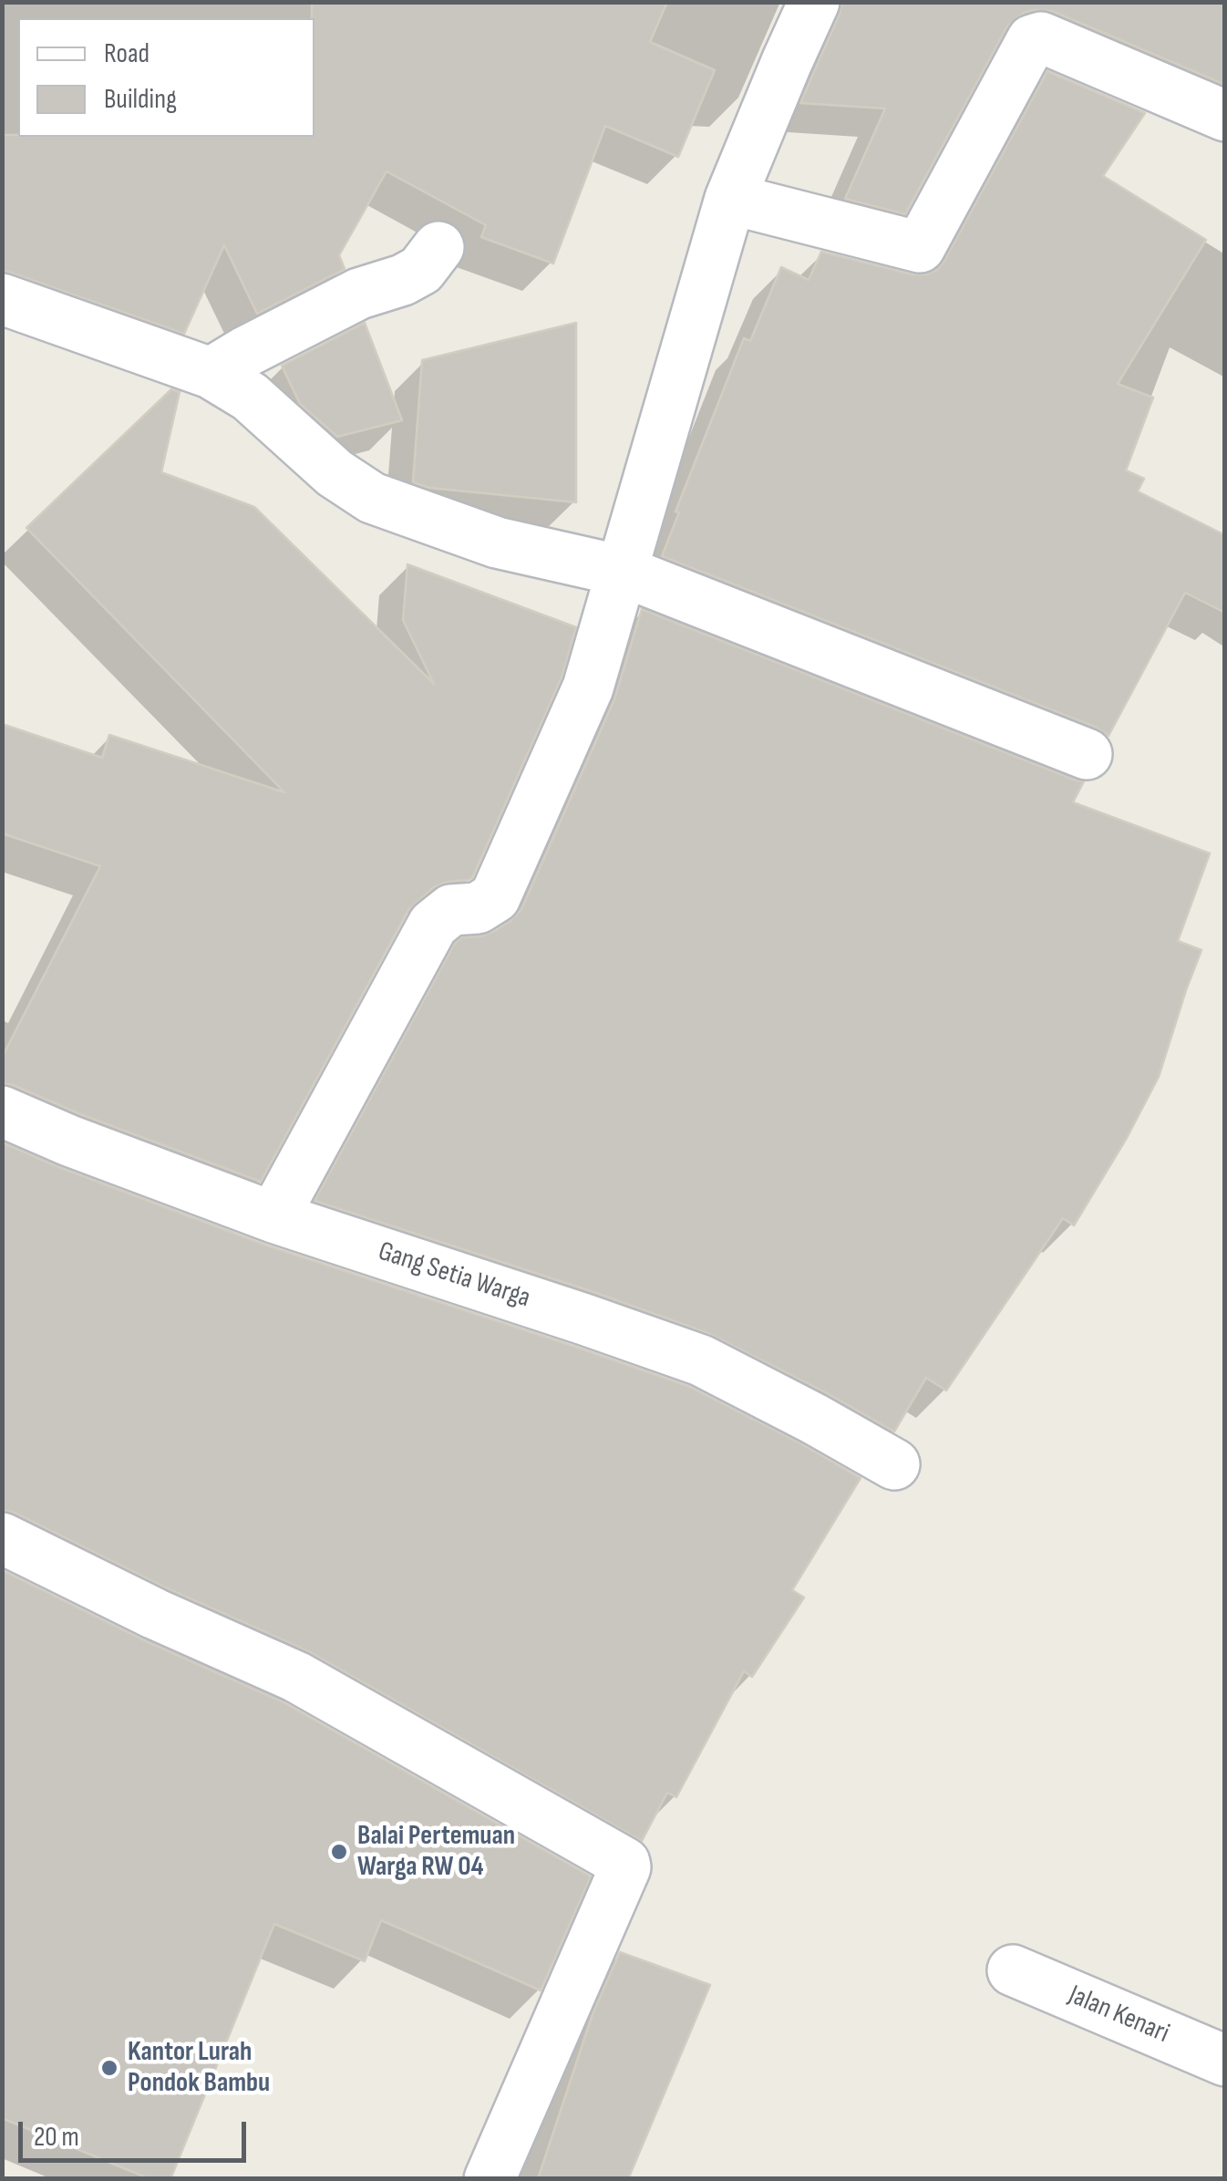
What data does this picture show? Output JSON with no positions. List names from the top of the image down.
{
  "streets": {
    "street": ["Gang Setia Warga", "Jalan Kenari"]
  },
  "places": ["Balai Pertemuan Warga RW 04", "Kantor Lurah Pondok Bambu"],
  "legend": ["Road", "Building"],
  "scale_bar": "20 m"
}
